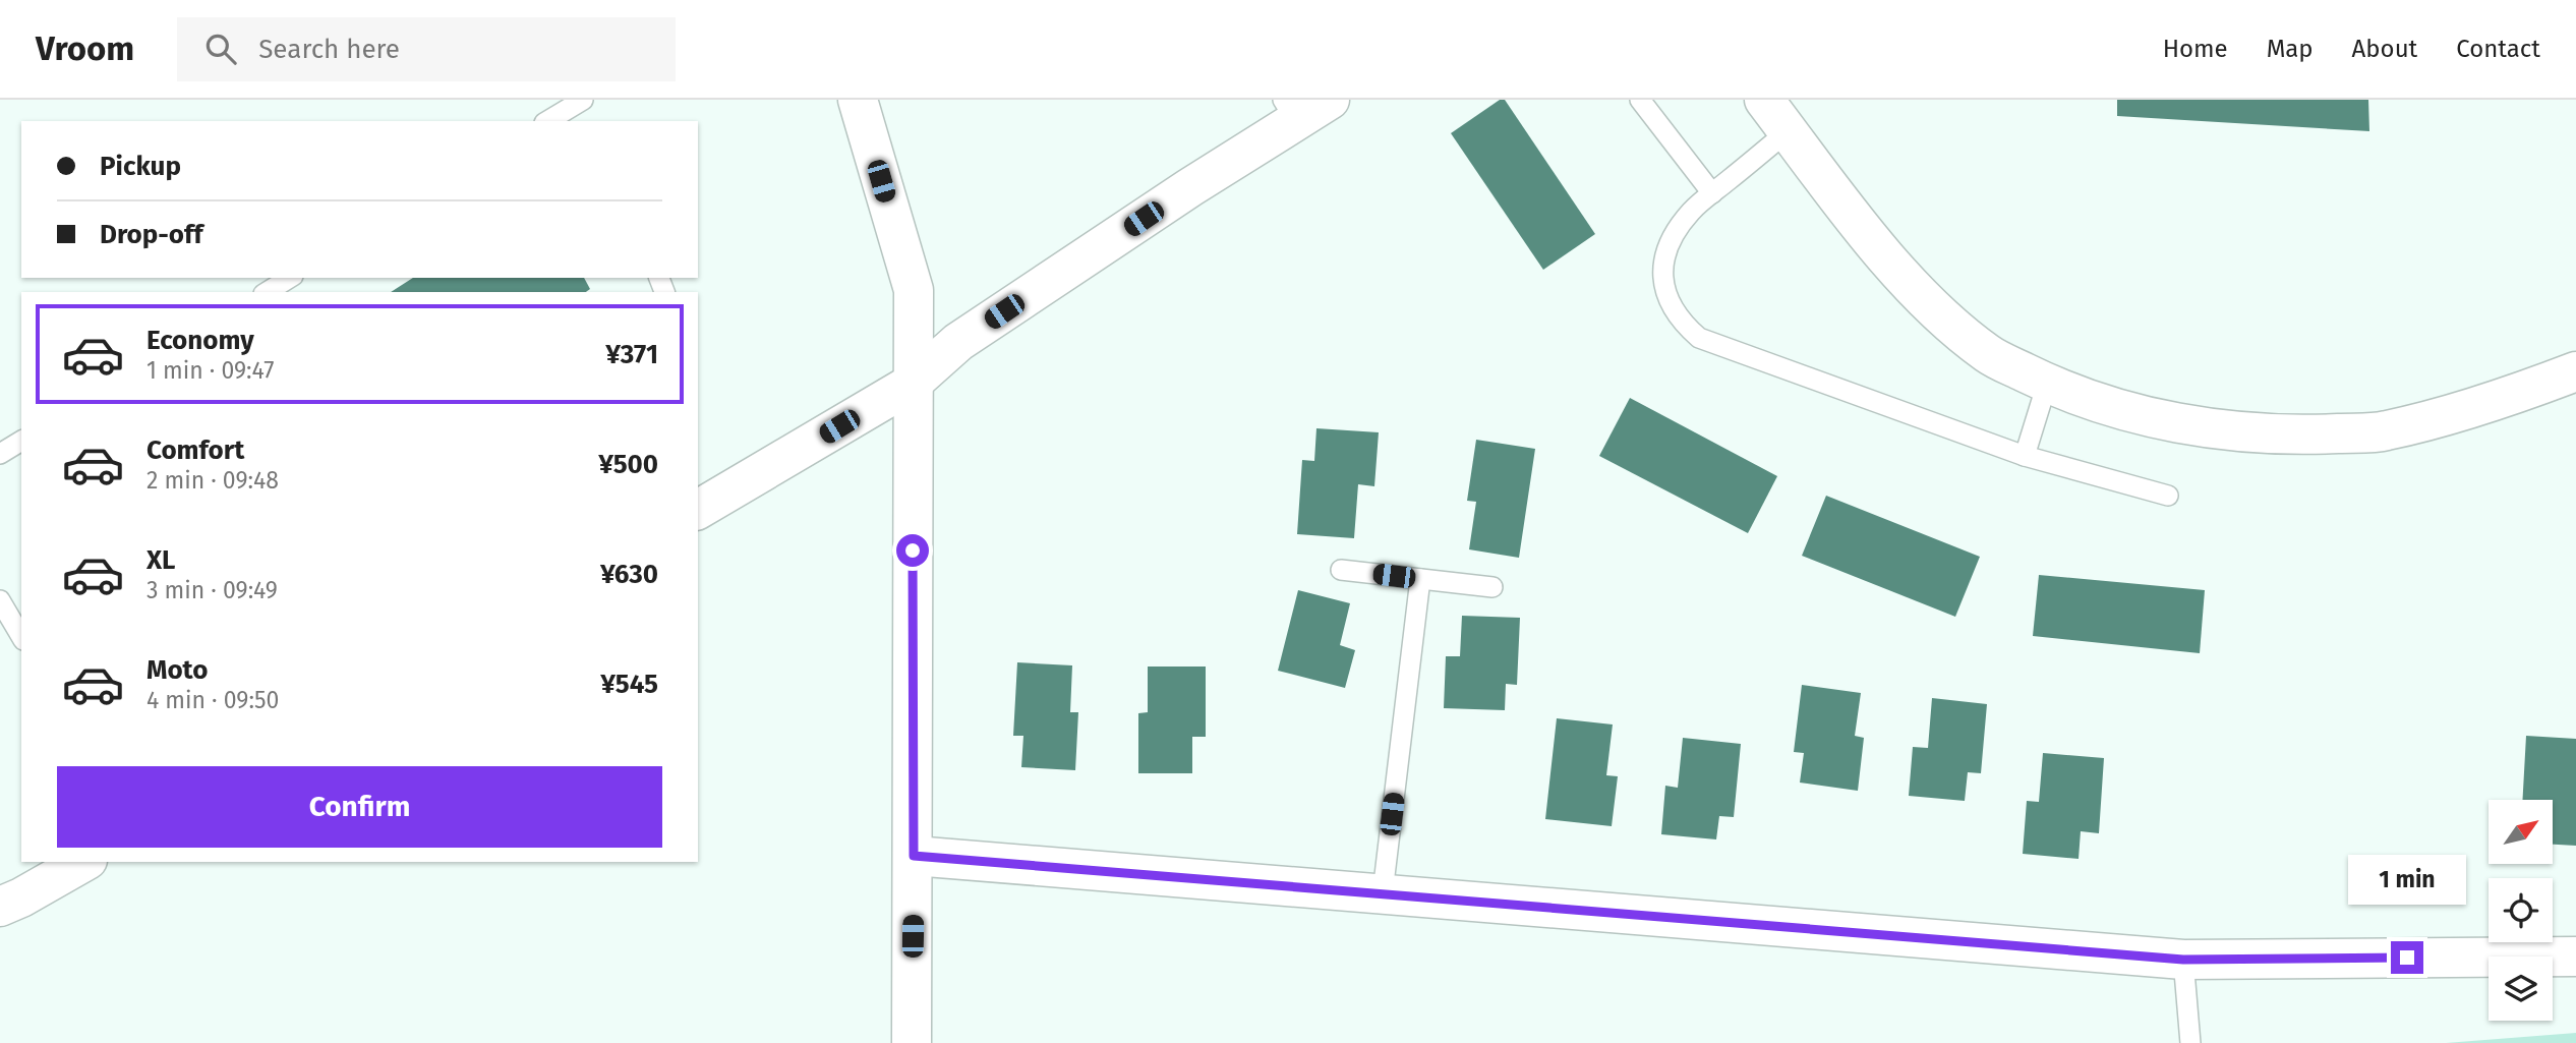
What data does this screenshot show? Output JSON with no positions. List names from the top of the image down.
{
  "north": "top right",
  "page": {
    "header": "Vroom",
    "search": "Search here",
    "nav": [
      "Home",
      "Map",
      "About",
      "Contact"
    ],
    "banner": ["Pickup", "Drop-off"],
    "list": [
      {
        "name": "Economy",
        "note": "1 min · 09:47",
        "value": "¥371"
      },
      {
        "name": "Comfort",
        "note": "2 min · 09:48",
        "value": "¥500"
      },
      {
        "name": "XL",
        "note": "3 min · 09:49",
        "value": "¥630"
      },
      {
        "name": "Moto",
        "note": "4 min · 09:50",
        "value": "¥545"
      }
    ],
    "buttons": "Confirm",
    "bubble": "1 min"
  }
}
